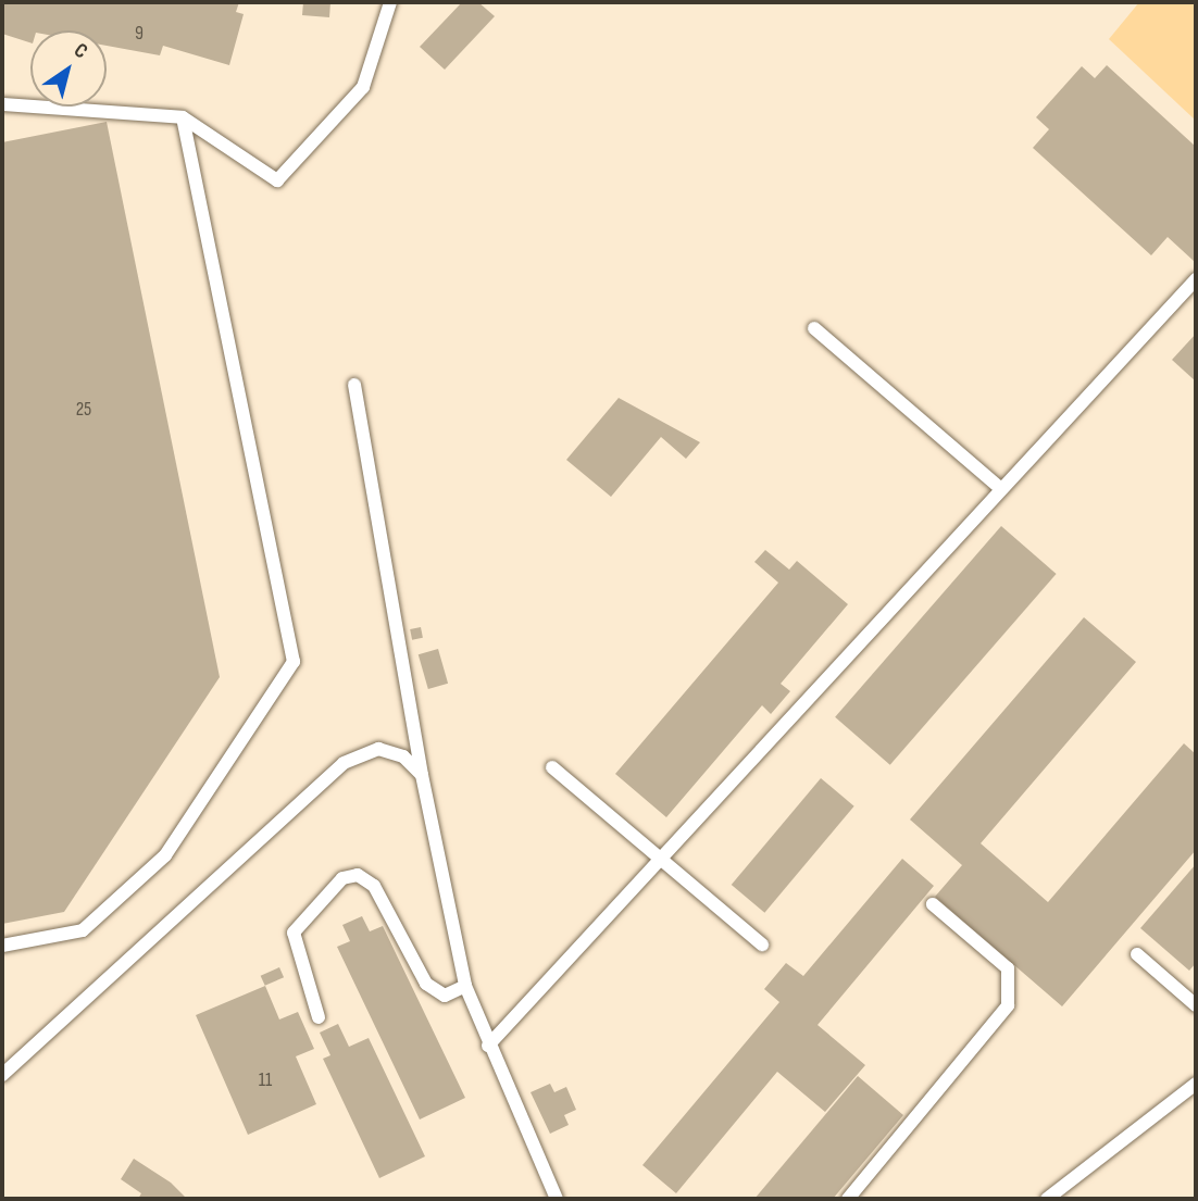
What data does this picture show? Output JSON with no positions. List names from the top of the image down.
{
  "house_numbers": ["9", "25", "11"],
  "north": "top right"
}
